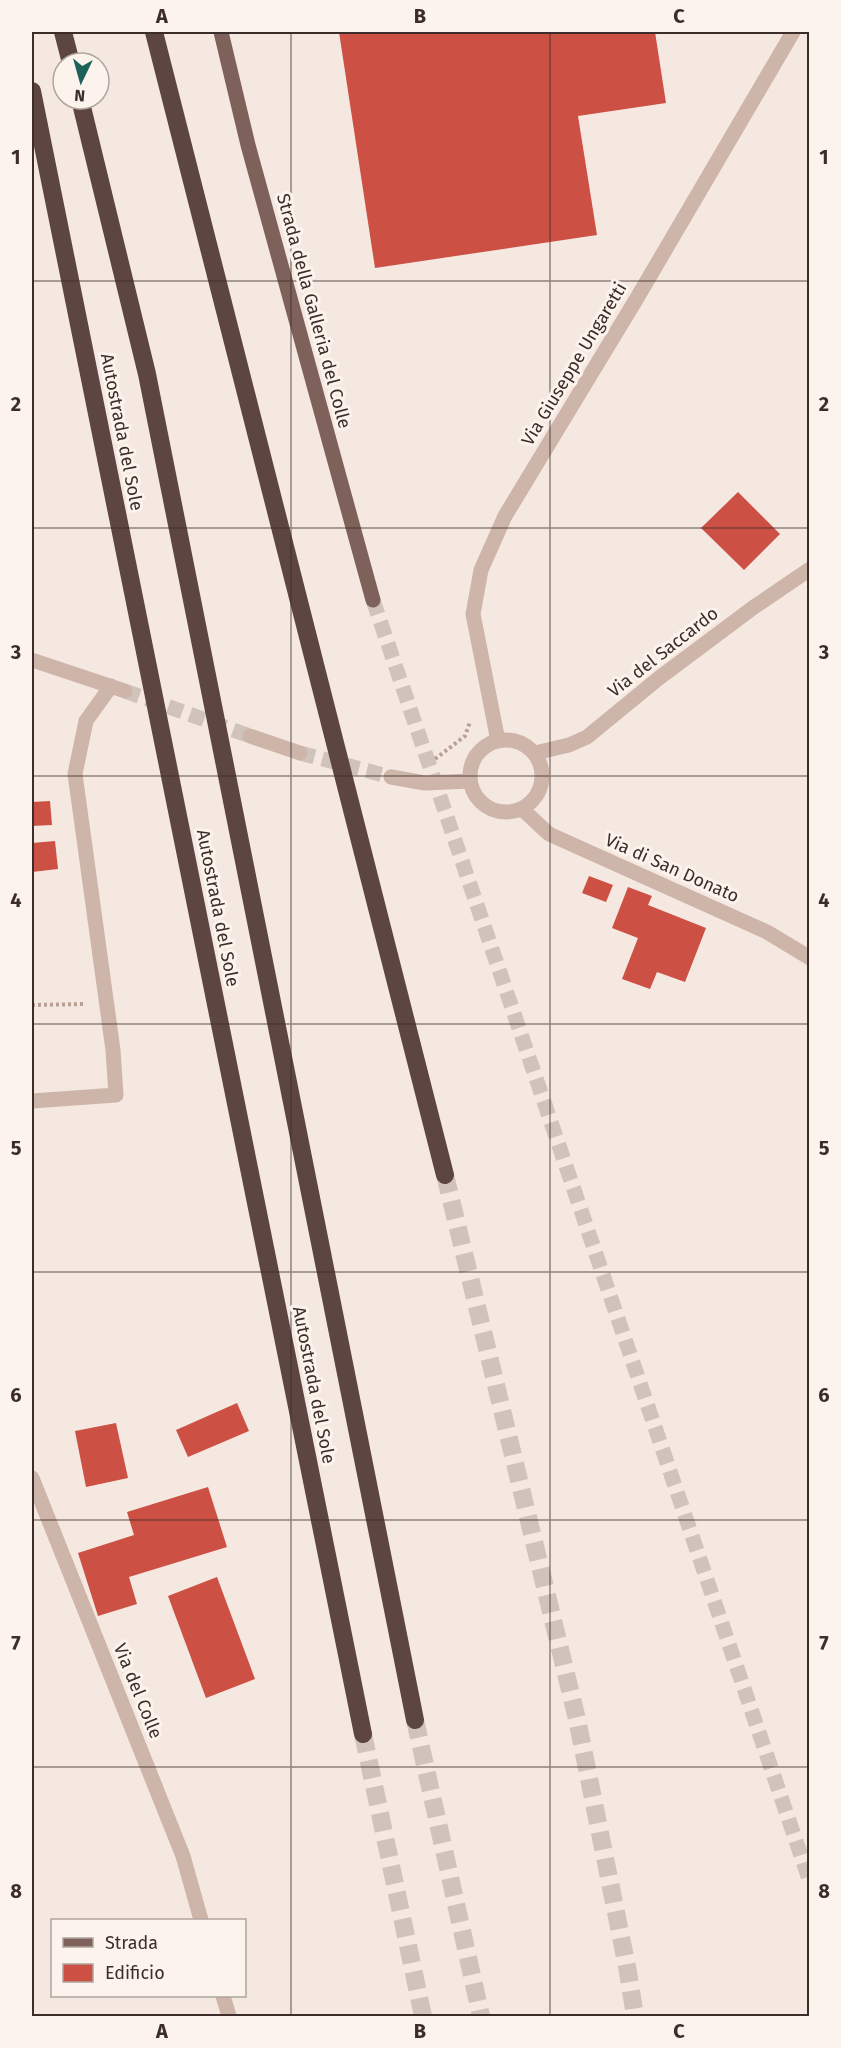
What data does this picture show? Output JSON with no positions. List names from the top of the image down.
{
  "streets": {
    "highway": ["Autostrada del Sole"],
    "main road": ["Strada della Galleria del Colle"],
    "street": [
      "Via Giuseppe Ungaretti",
      "Via del Saccardo",
      "Via di San Donato",
      "Via del Colle"
    ]
  },
  "crossings": [
    ["Via Giuseppe Ungaretti", "Via del Saccardo"],
    ["Via Giuseppe Ungaretti", "Via di San Donato"],
    ["Via del Saccardo", "Via di San Donato"]
  ],
  "legend": ["Strada", "Edificio"],
  "north": "bottom",
  "grid": {
    "columns": ["A", "B", "C"],
    "rows": [
      "1",
      "2",
      "3",
      "4",
      "5",
      "6",
      "7",
      "8"
    ]
  }
}
